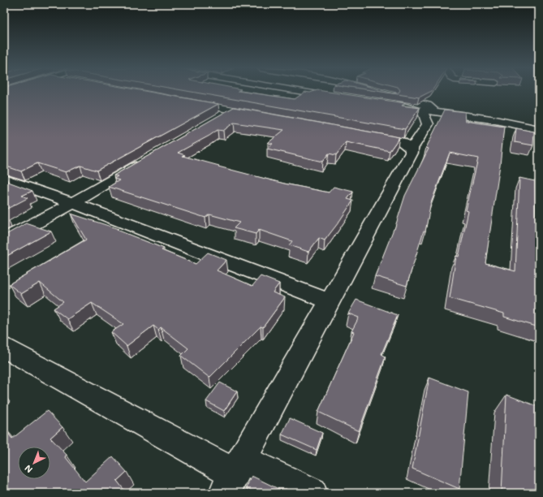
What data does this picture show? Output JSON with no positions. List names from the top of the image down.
{
  "north": "bottom left"
}
